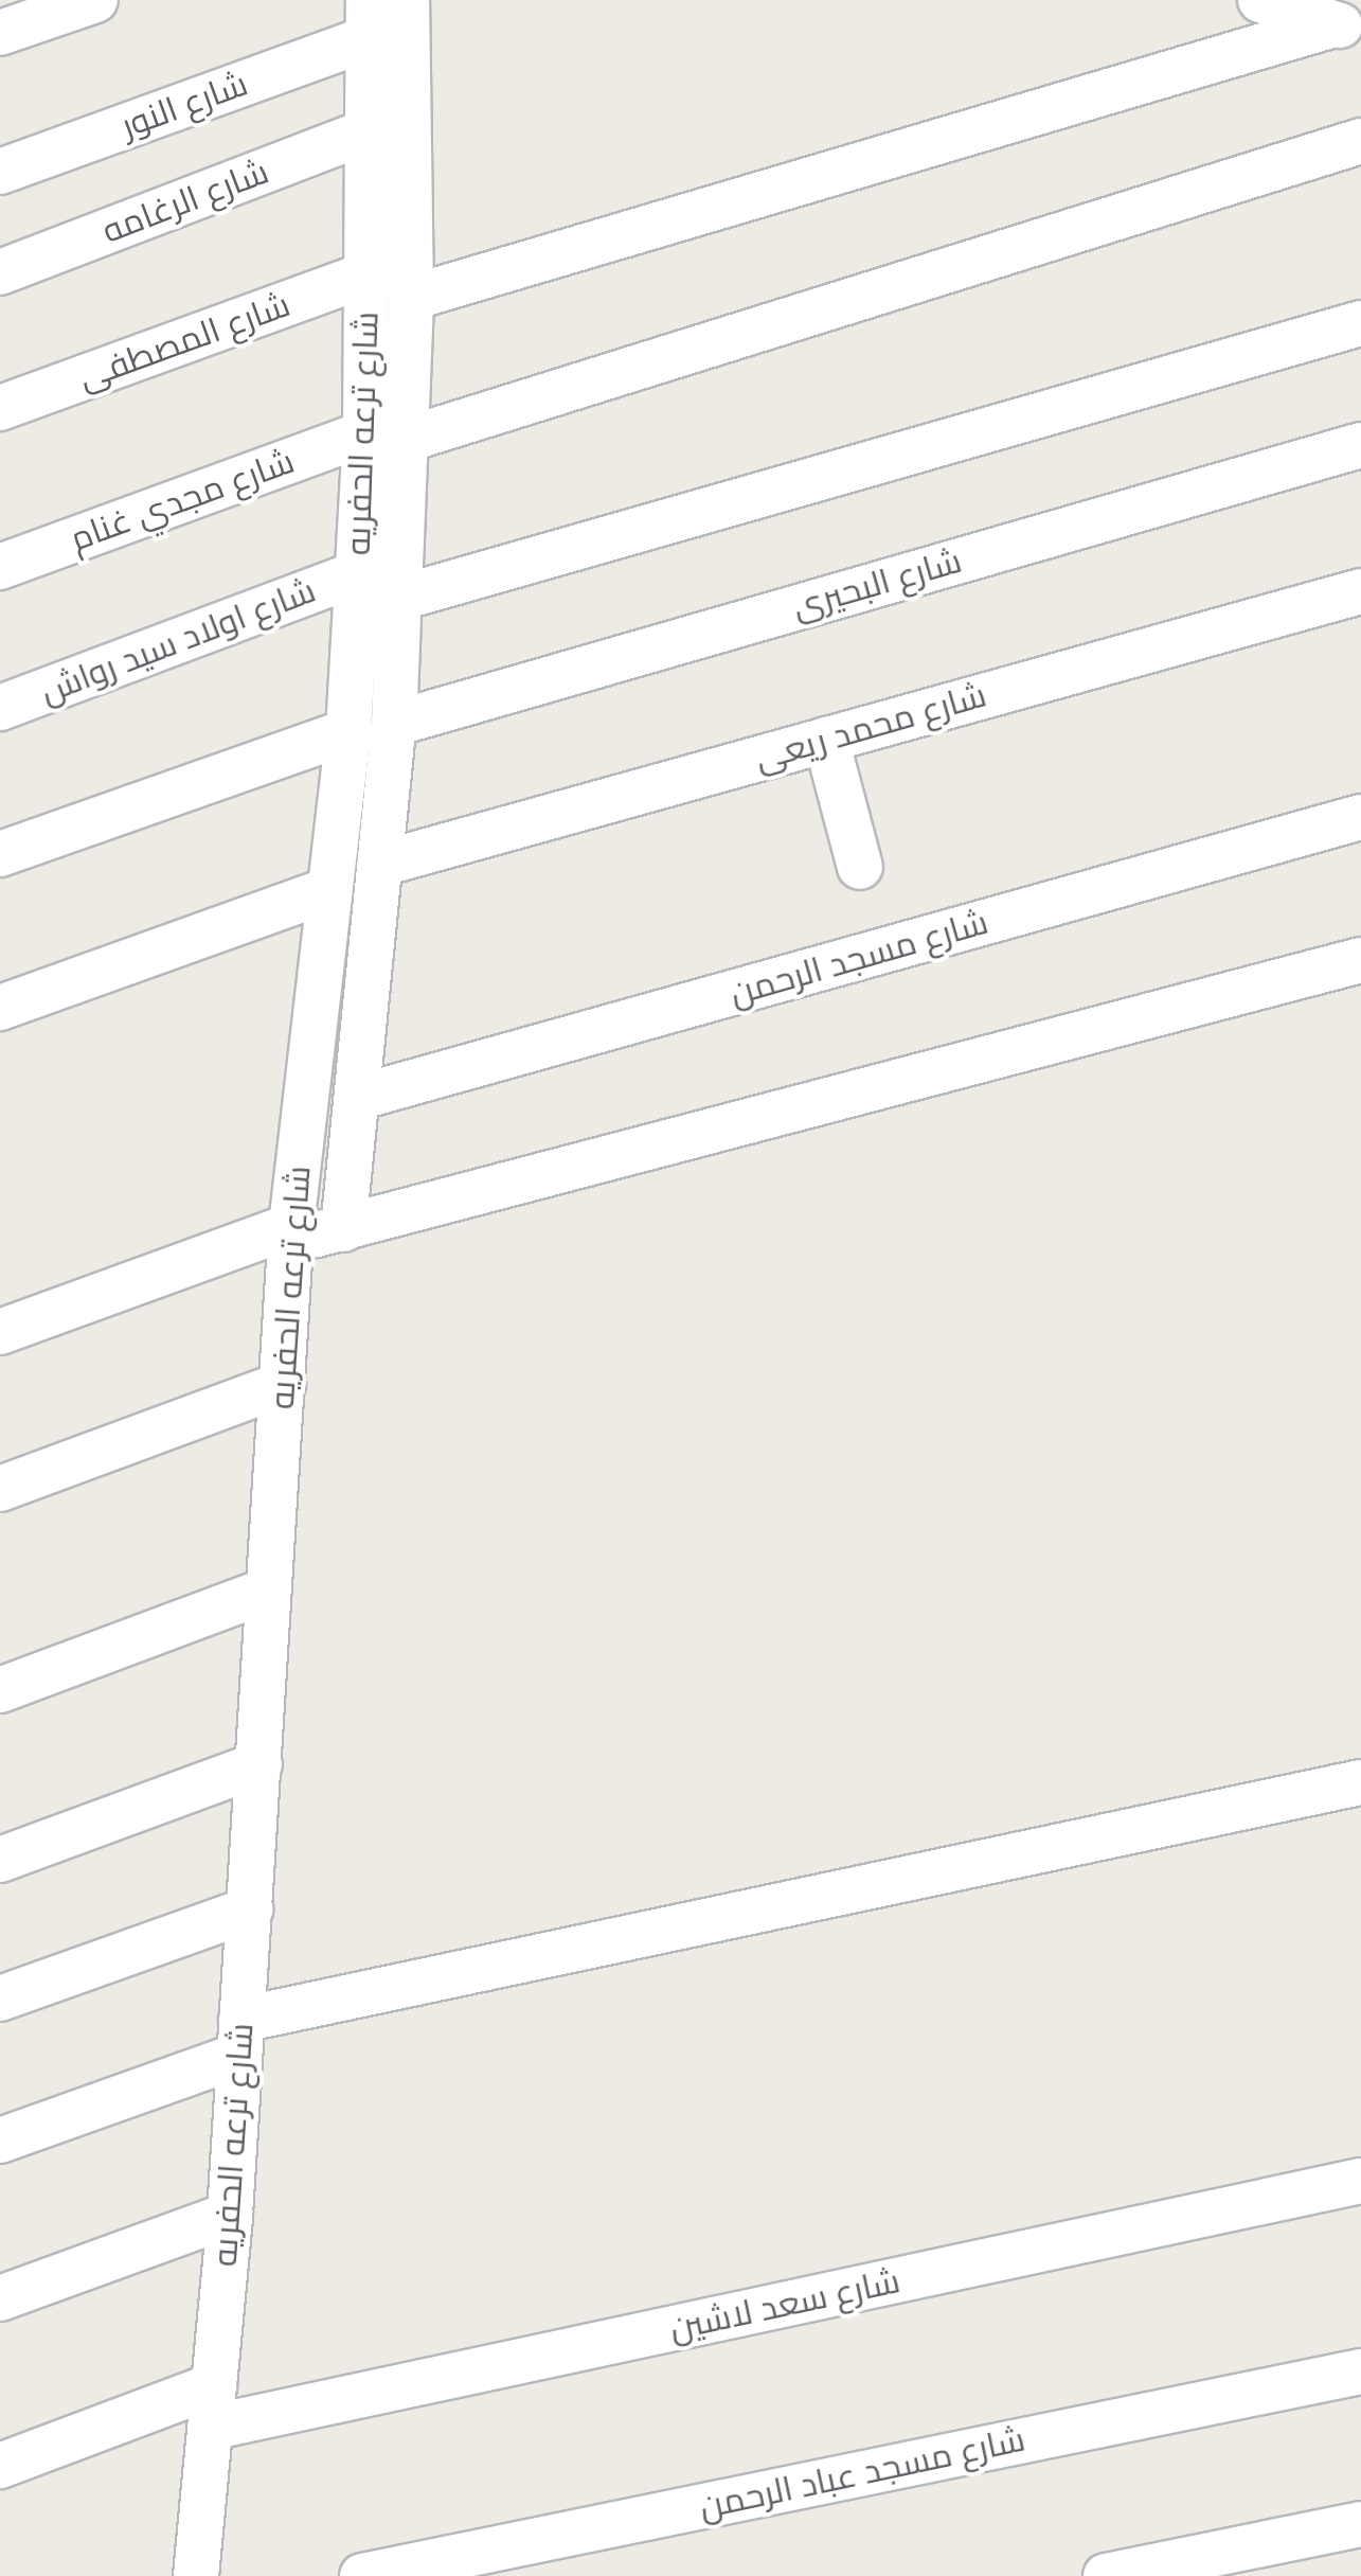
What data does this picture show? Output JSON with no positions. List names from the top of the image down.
{
  "streets": {
    "street": [
      "شارع النور",
      "شارع الرغامه",
      "شارع المصطفى",
      "شارع ترعه الحفريه",
      "شارع مجدي غنام",
      "شارع البحيرى",
      "شارع اولاد سيد رواش",
      "شارع محمد ريعى",
      "شارع مسجد الرحمن",
      "شارع سعد لاشين",
      "شارع مسجد عباد الرحمن"
    ]
  },
  "crossings": [
    ["شارع النور", "شارع ترعه الحفريه"],
    ["شارع الرغامه", "شارع ترعه الحفريه"],
    ["شارع المصطفى", "شارع ترعه الحفريه"],
    ["شارع ترعه الحفريه", "شارع مجدي غنام"],
    ["شارع ترعه الحفريه", "شارع البحيرى"],
    ["شارع ترعه الحفريه", "شارع اولاد سيد رواش"],
    ["شارع ترعه الحفريه", "شارع محمد ريعى"],
    ["شارع ترعه الحفريه", "شارع مسجد الرحمن"],
    ["شارع ترعه الحفريه", "شارع سعد لاشين"]
  ]
}
